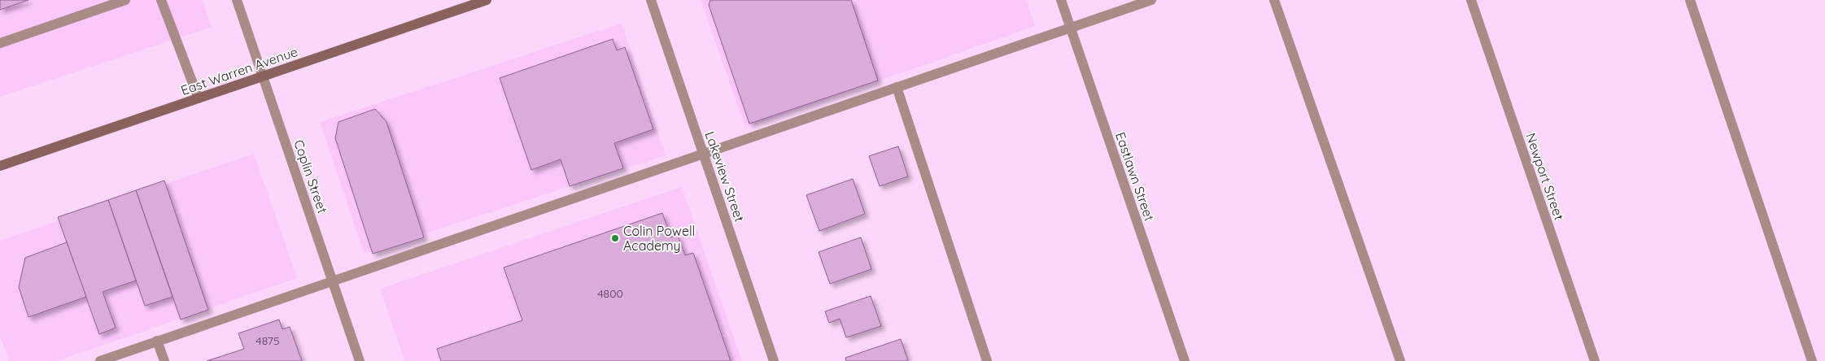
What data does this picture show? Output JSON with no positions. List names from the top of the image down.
{
  "streets": {
    "main road": ["East Warren Avenue"],
    "street": [
      "Coplin Street",
      "Lakeview Street",
      "Eastlawn Street",
      "Newport Street"
    ]
  },
  "crossings": [
    ["East Warren Avenue", "Coplin Street"]
  ],
  "places": ["Colin Powell Academy"],
  "house_numbers": ["4800", "4875"]
}
